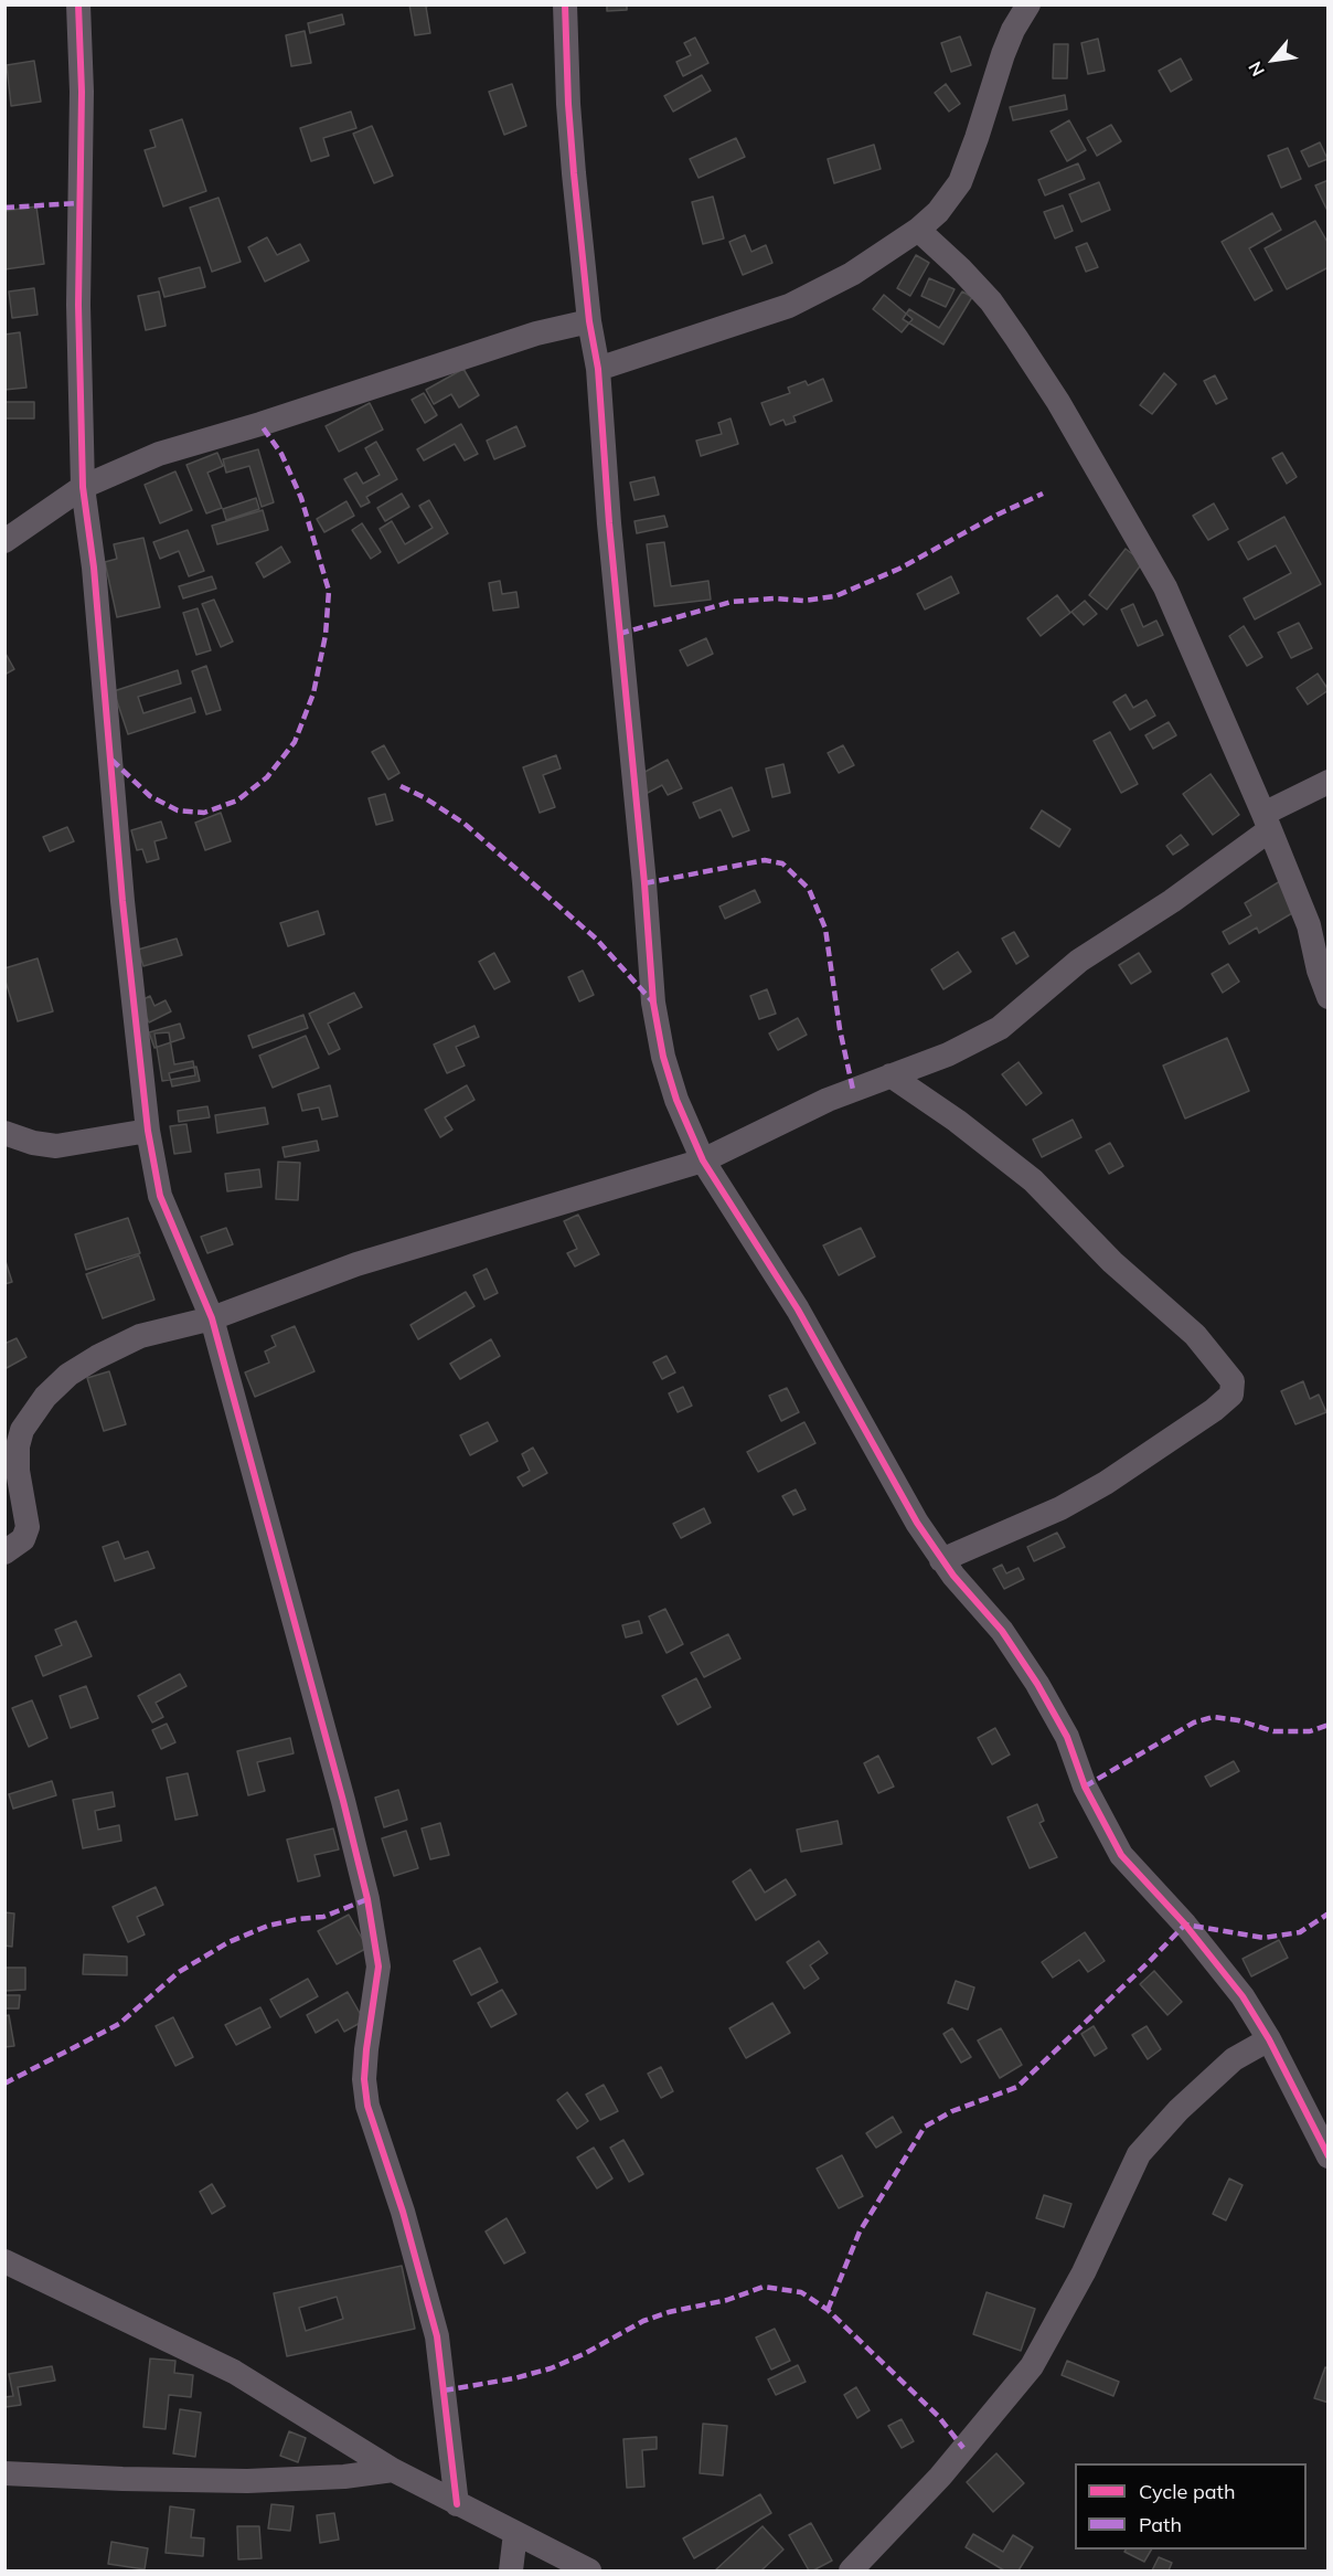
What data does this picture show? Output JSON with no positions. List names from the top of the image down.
{
  "legend": ["Cycle path", "Path"],
  "north": "bottom left"
}
